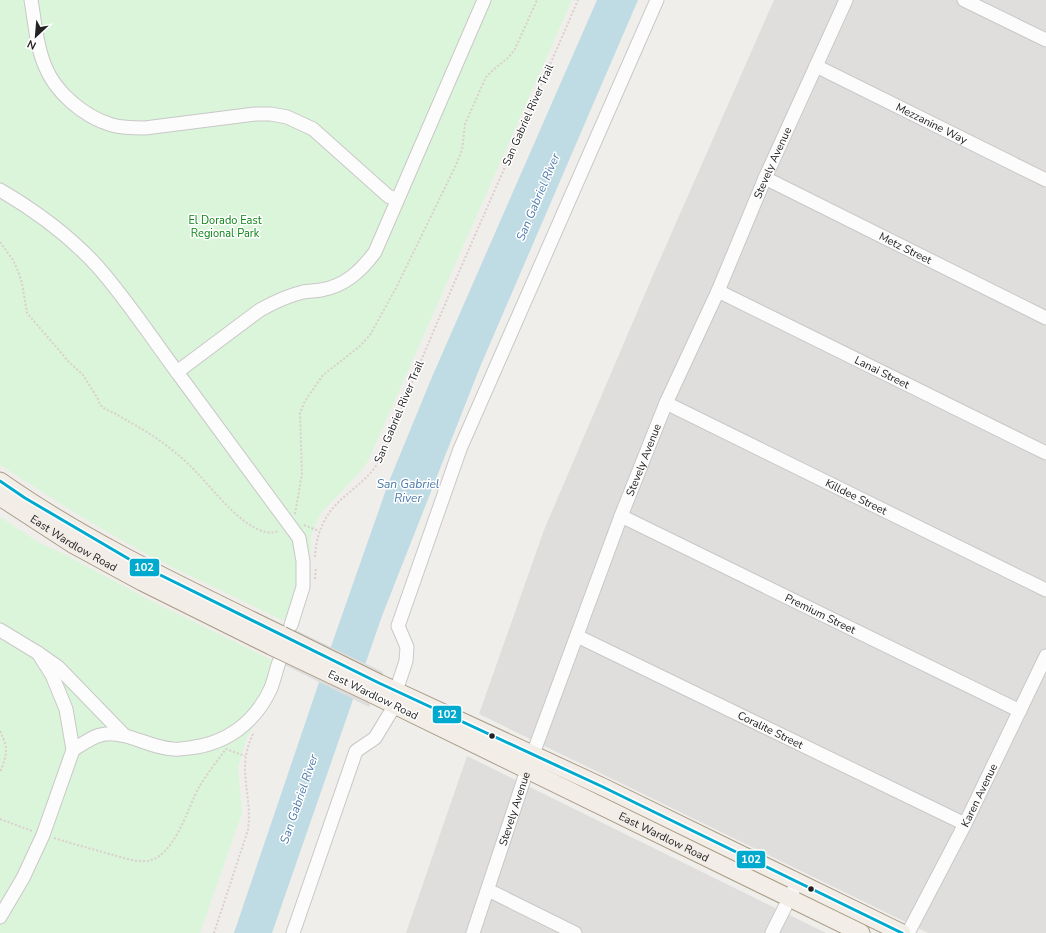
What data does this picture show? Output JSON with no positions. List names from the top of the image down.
{
  "streets": {
    "main road": ["East Wardlow Road"],
    "street": [
      "Mezzanine Way",
      "Stevely Avenue",
      "Metz Street",
      "Lanai Street",
      "Killdee Street",
      "Premium Street",
      "Coralite Street",
      "Karen Avenue"
    ],
    "path": ["San Gabriel River Trail"]
  },
  "crossings": [
    ["Mezzanine Way", "Stevely Avenue"],
    ["Stevely Avenue", "Metz Street"],
    ["Stevely Avenue", "Lanai Street"],
    ["Stevely Avenue", "Killdee Street"],
    ["Stevely Avenue", "East Wardlow Road"],
    ["Stevely Avenue", "Premium Street"],
    ["Stevely Avenue", "Coralite Street"],
    ["Premium Street", "Karen Avenue"],
    ["Coralite Street", "Karen Avenue"]
  ],
  "water": ["San Gabriel River"],
  "parks": ["El Dorado East Regional Park"],
  "lines": ["transit line 102"],
  "north": "bottom left"
}
